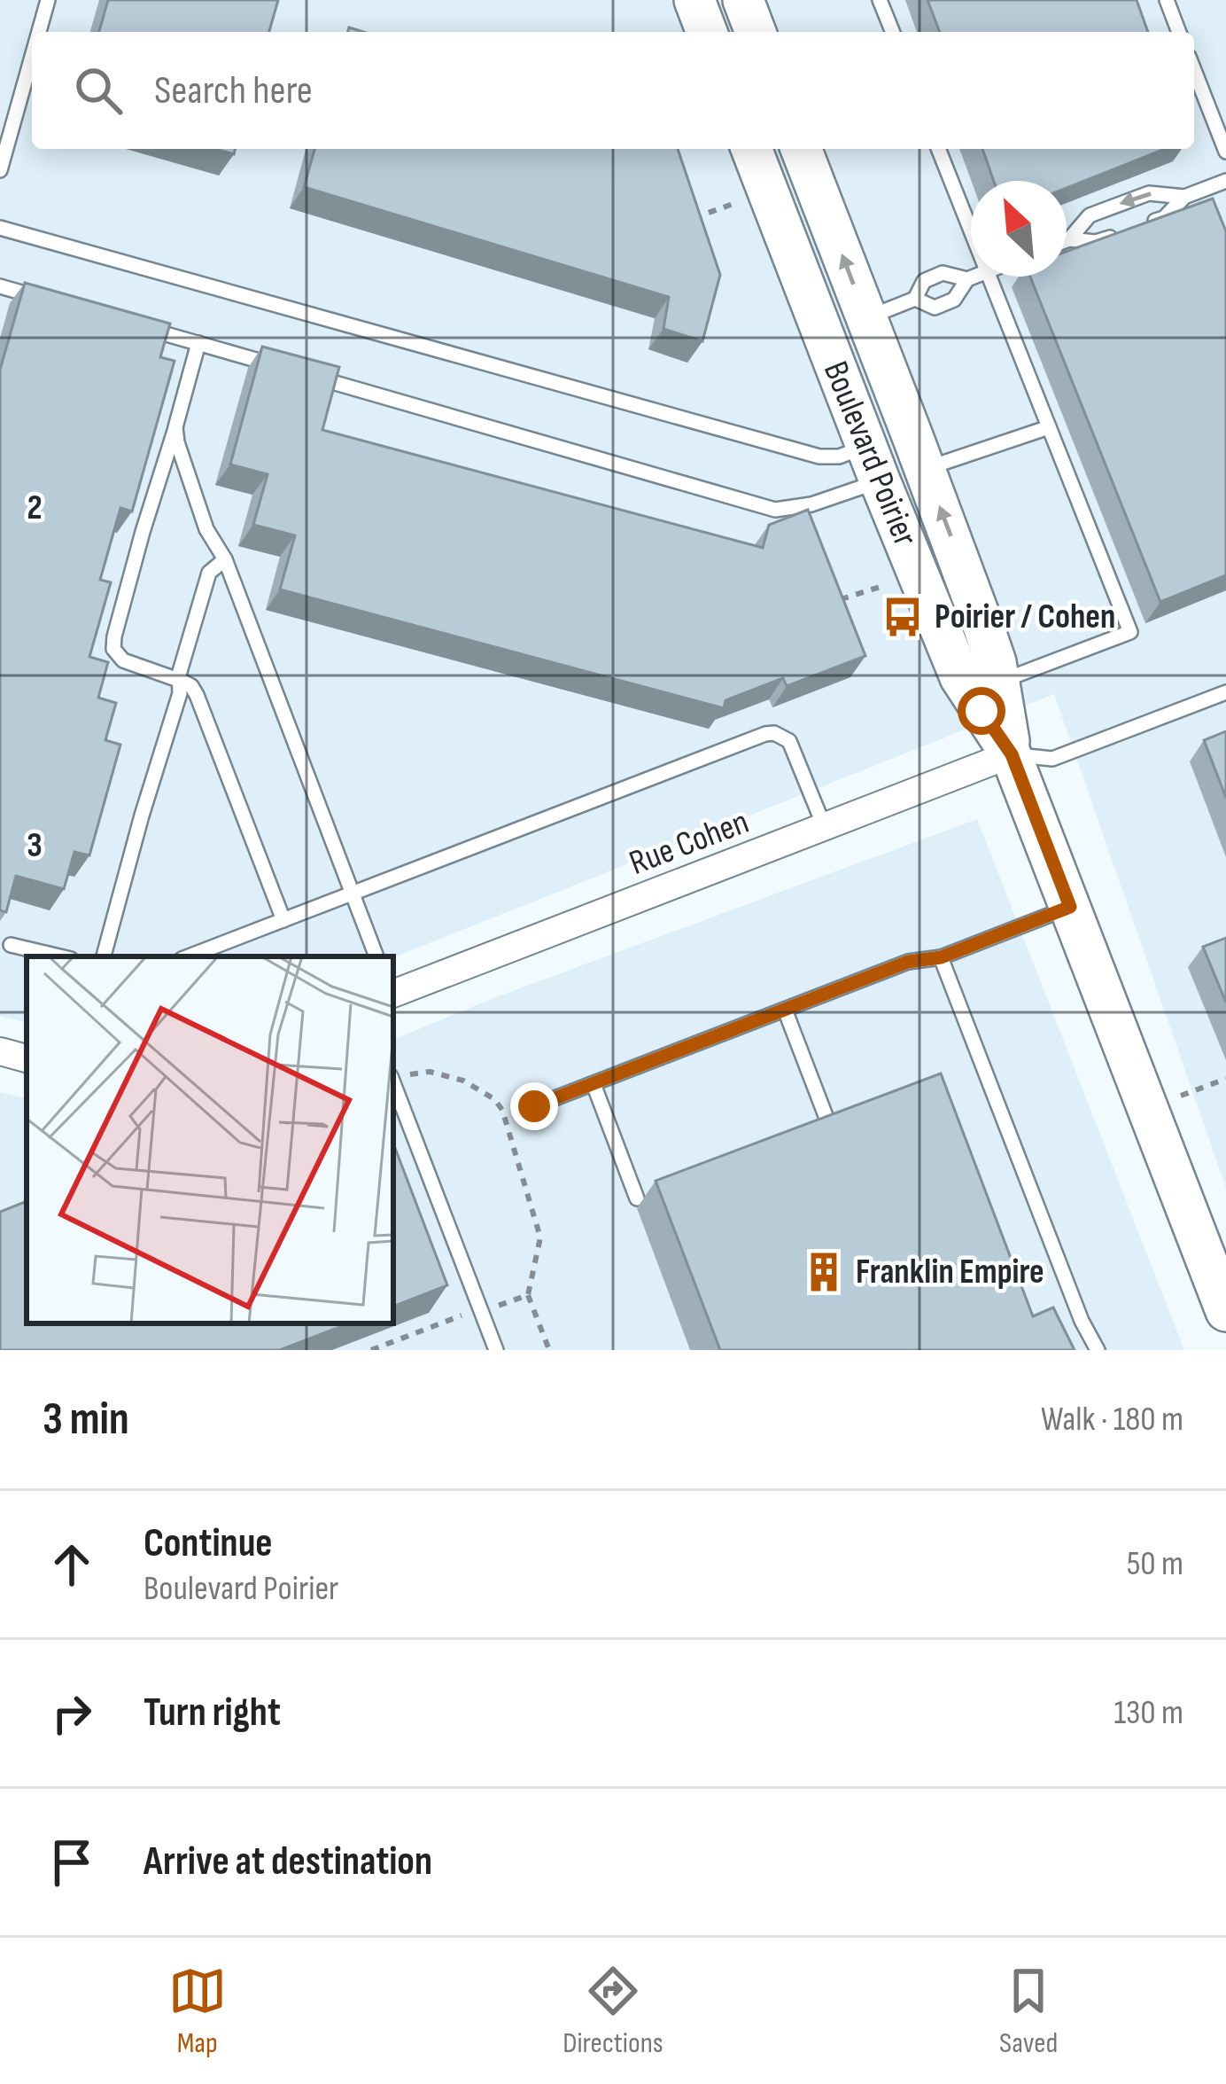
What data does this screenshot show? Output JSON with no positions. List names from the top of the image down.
{
  "streets": {
    "street": ["Boulevard Poirier", "Rue Cohen"]
  },
  "crossings": [
    ["Boulevard Poirier", "Rue Cohen"]
  ],
  "places": {
    "bus stop": ["Poirier / Cohen"],
    "building": ["Franklin Empire"]
  },
  "north": "top left",
  "page": {
    "search": "Search here",
    "heading": ["3 min", "Walk · 180 m"],
    "list": [
      ["Continue", "Boulevard Poirier", "50 m"],
      ["Turn right", "130 m"],
      "Arrive at destination"
    ],
    "nav": ["Map", "Directions", "Saved"]
  },
  "grid": {
    "rows": ["2", "3"]
  }
}
